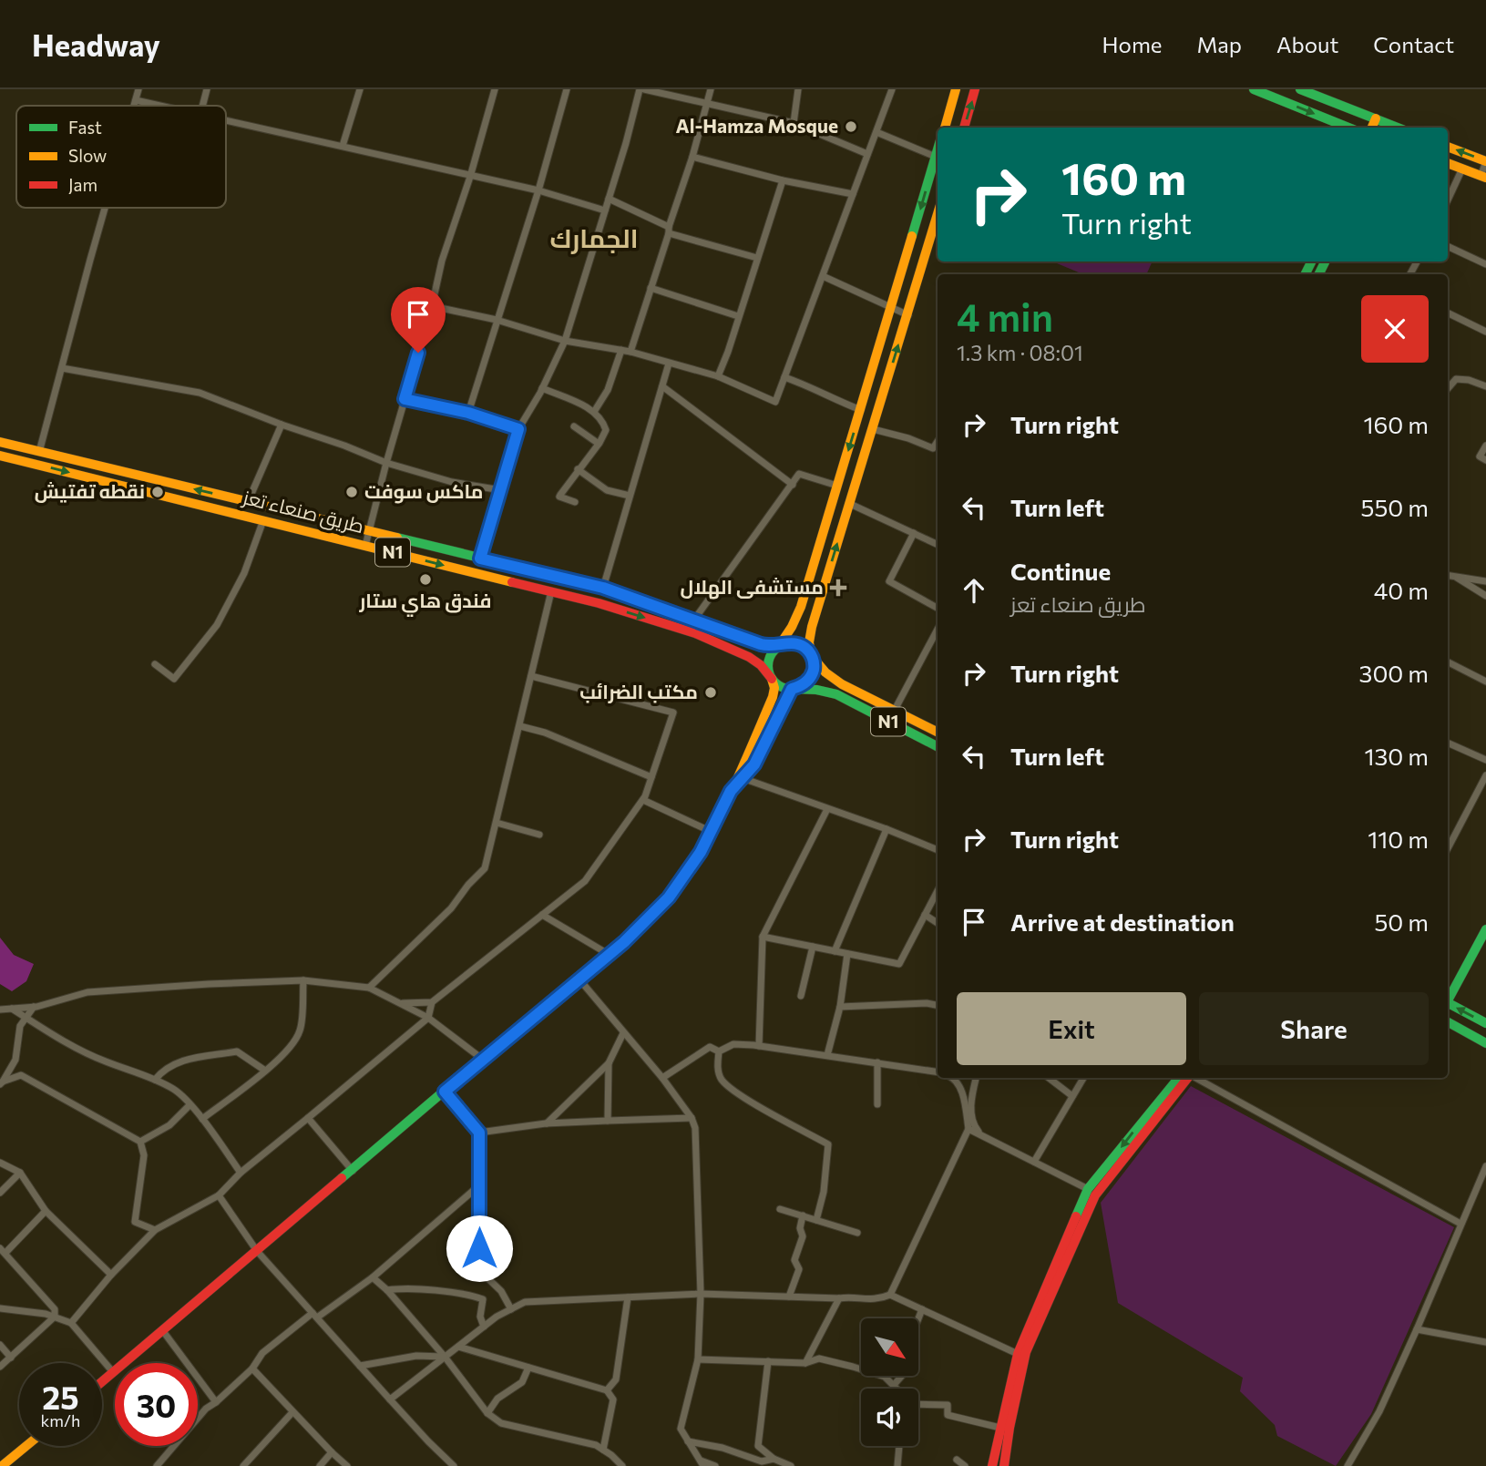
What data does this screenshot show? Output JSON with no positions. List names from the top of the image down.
{
  "streets": {
    "main road": ["طريق صنعاء تعز", "N1"]
  },
  "crossings": [
    ["طريق صنعاء تعز", "N1"]
  ],
  "districts": ["الجمارك"],
  "places": {
    "other": [
      "Al-Hamza Mosque",
      "نقطه تفتيش",
      "ماكس سوفت",
      "فندق هاي ستار",
      "مكتب الضرائب"
    ],
    "health": ["مستشفى الهلال"]
  },
  "legend": ["Fast", "Slow", "Jam"],
  "north": "bottom right",
  "page": {
    "header": "Headway",
    "nav": [
      "Home",
      "Map",
      "About",
      "Contact"
    ],
    "turn": ["160 m", "Turn right"],
    "heading": ["4 min", "1.3 km · 08:01"],
    "list": [
      {
        "name": "Turn right",
        "value": "160 m"
      },
      {
        "name": "Turn left",
        "value": "550 m"
      },
      {
        "name": "Continue",
        "note": "طريق صنعاء تعز",
        "value": "40 m"
      },
      {
        "name": "Turn right",
        "value": "300 m"
      },
      {
        "name": "Turn left",
        "value": "130 m"
      },
      {
        "name": "Turn right",
        "value": "110 m"
      },
      {
        "name": "Arrive at destination",
        "value": "50 m"
      }
    ],
    "buttons": ["Exit", "Share"],
    "speed": "25 km/h",
    "limit": "30"
  }
}
